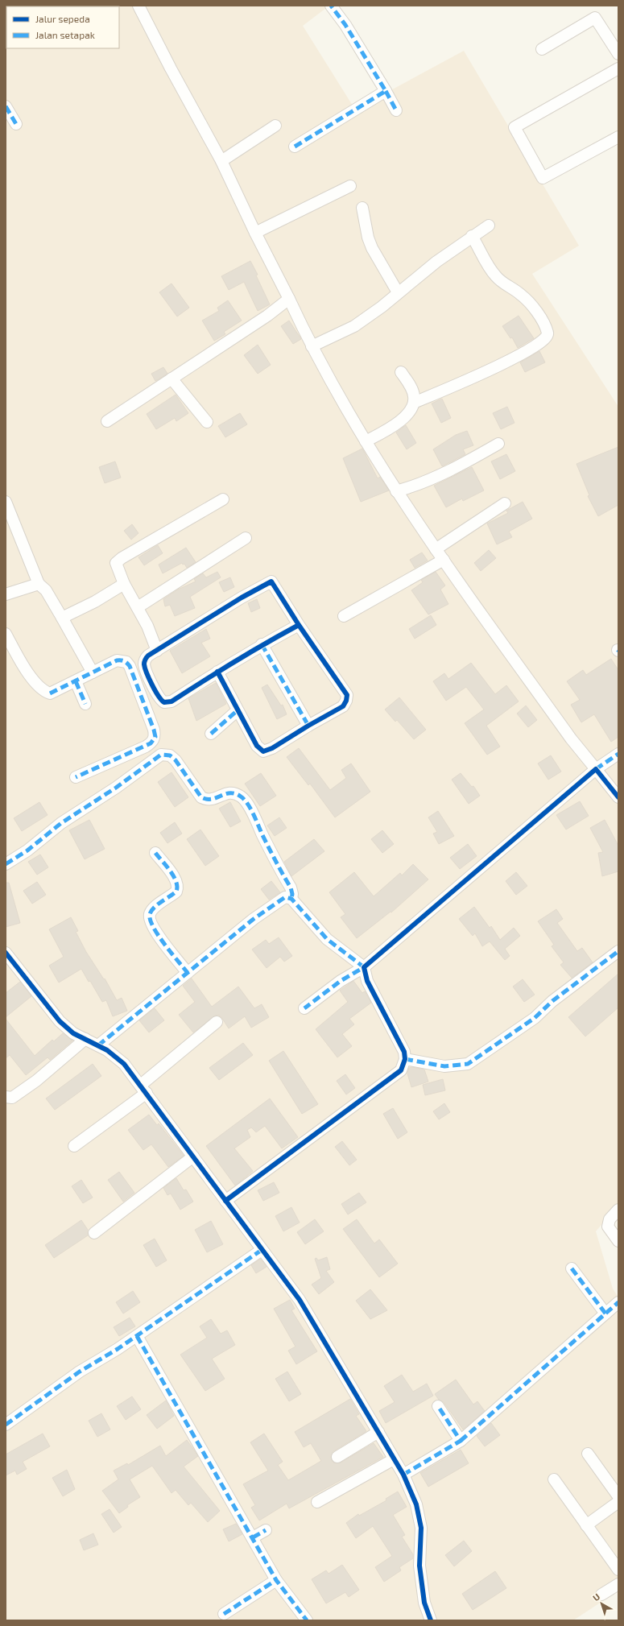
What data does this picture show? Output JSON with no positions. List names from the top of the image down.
{
  "legend": ["Jalur sepeda", "Jalan setapak"],
  "north": "top left"
}
